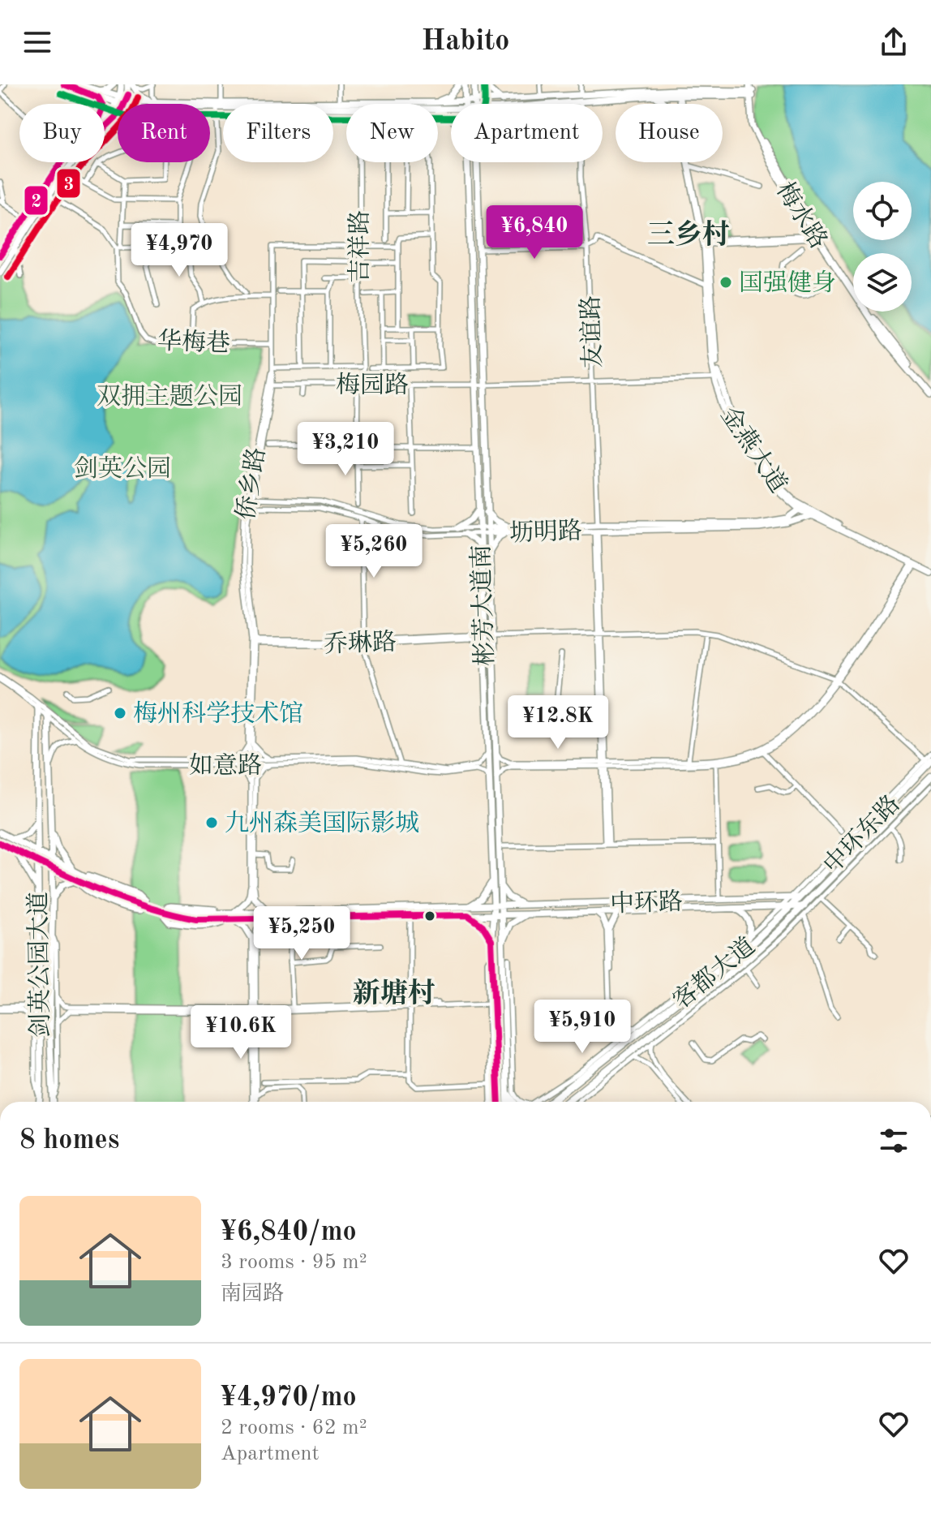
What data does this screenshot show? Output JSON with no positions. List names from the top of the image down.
{
  "streets": {
    "highway": ["中环东路", "客都大道"],
    "main road": [
      "梅水路",
      "金燕大道",
      "坜明路",
      "彬芳大道南",
      "中环路",
      "剑英公园大道"
    ],
    "street": [
      "吉祥路",
      "友谊路",
      "华梅巷",
      "梅园路",
      "侨乡路",
      "乔琳路",
      "如意路"
    ]
  },
  "crossings": [
    ["吉祥路", "梅园路"],
    ["吉祥路", "侨乡路"],
    ["友谊路", "梅园路"],
    ["友谊路", "坜明路"],
    ["华梅巷", "侨乡路"],
    ["梅园路", "金燕大道"],
    ["梅园路", "侨乡路"],
    ["梅园路", "彬芳大道南"],
    ["金燕大道", "坜明路"],
    ["侨乡路", "坜明路"],
    ["侨乡路", "乔琳路"],
    ["侨乡路", "如意路"],
    ["坜明路", "彬芳大道南"],
    ["彬芳大道南", "中环路"],
    ["如意路", "剑英公园大道"],
    ["中环东路", "中环路"],
    ["中环东路", "客都大道"],
    ["中环路", "客都大道"]
  ],
  "districts": ["三乡村", "新塘村"],
  "parks": ["双拥主题公园", "剑英公园"],
  "places": ["国强健身", "梅州科学技术馆", "九州森美国际影城"],
  "lines": ["transit line 2", "transit line 3"],
  "page": {
    "header": "Habito",
    "chip": [
      "Buy",
      "Rent",
      "Filters",
      "New",
      "Apartment",
      "House"
    ],
    "price": [
      "¥6,840",
      "¥4,970",
      "¥3,210",
      "¥5,260",
      "¥12.8K",
      "¥5,250",
      "¥5,910",
      "¥10.6K"
    ],
    "heading": "8 homes",
    "list": [
      {
        "name": "¥6,840/mo",
        "note": "3 rooms · 95 m² · 南园路"
      },
      {
        "name": "¥4,970/mo",
        "note": "2 rooms · 62 m² · Apartment"
      }
    ]
  }
}
